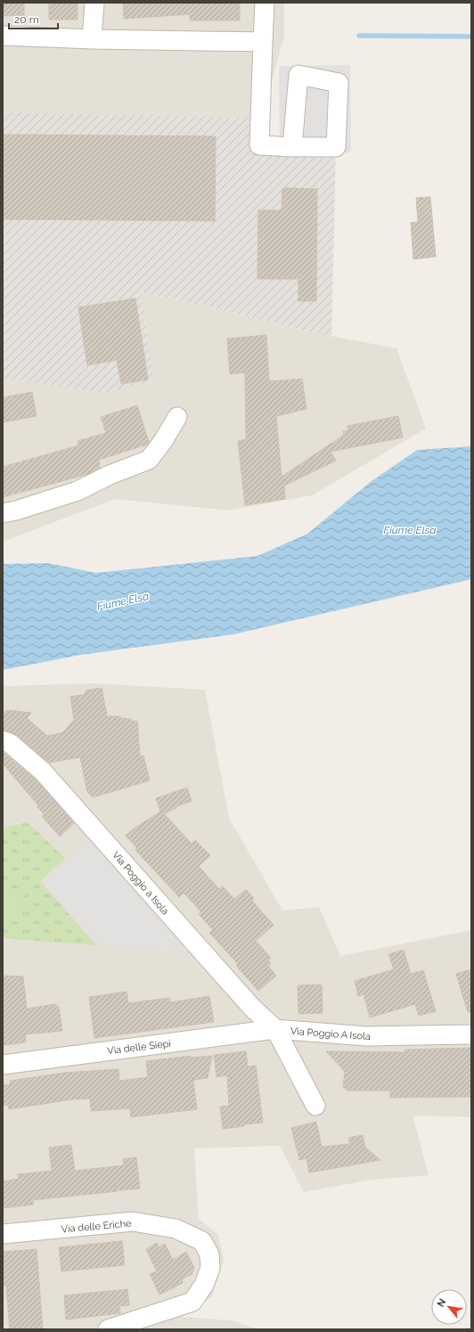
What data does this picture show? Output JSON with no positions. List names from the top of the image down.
{
  "streets": {
    "street": [
      "Via Poggio a Isola",
      "Via Poggio A Isola",
      "Via delle Siepi",
      "Via delle Eriche"
    ]
  },
  "crossings": [
    ["Via Poggio a Isola", "Via Poggio A Isola"],
    ["Via Poggio a Isola", "Via delle Siepi"],
    ["Via Poggio A Isola", "Via delle Siepi"]
  ],
  "water": ["Fiume Elsa"],
  "scale_bar": "20 m",
  "north": "top left"
}
